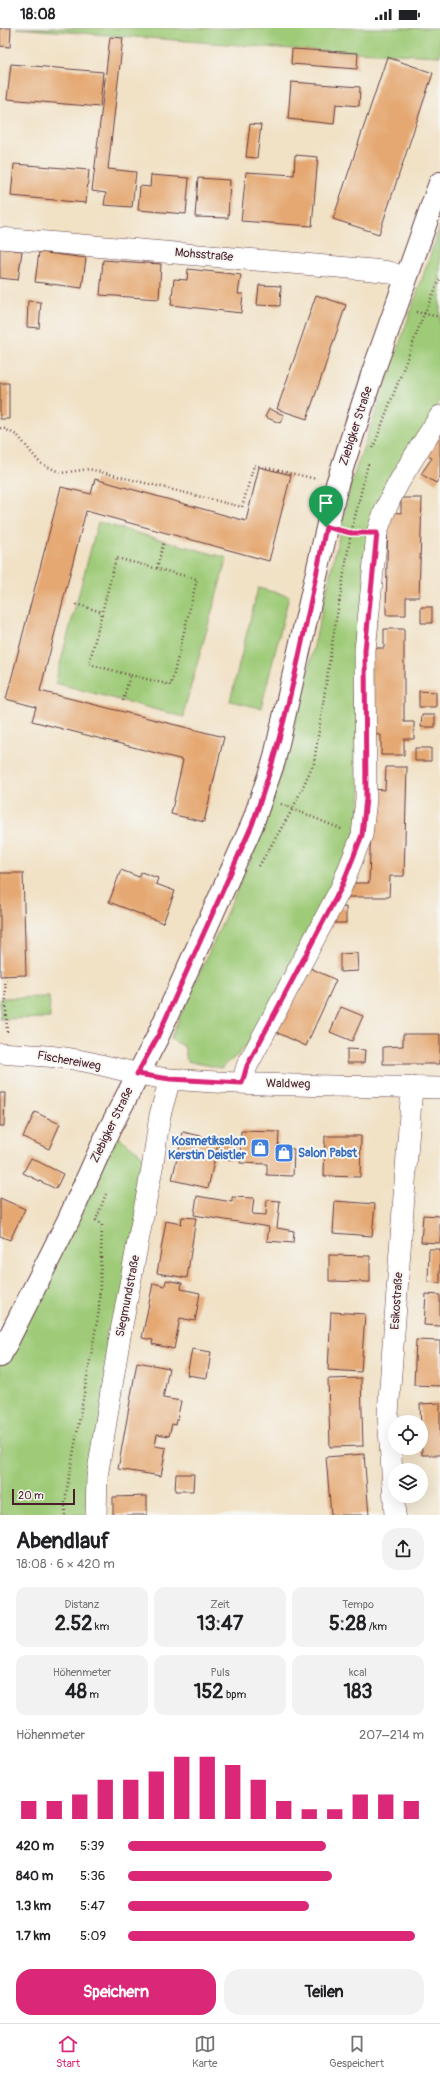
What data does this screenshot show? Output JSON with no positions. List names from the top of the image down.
{
  "streets": {
    "main road": ["Ziebigker Straße"],
    "street": [
      "Mohsstraße",
      "Fischereiweg",
      "Waldweg",
      "Siegmundstraße",
      "Esikostraße"
    ]
  },
  "crossings": [
    ["Mohsstraße", "Ziebigker Straße"],
    ["Ziebigker Straße", "Fischereiweg"],
    ["Ziebigker Straße", "Waldweg"],
    ["Fischereiweg", "Waldweg"],
    ["Waldweg", "Siegmundstraße"],
    ["Waldweg", "Esikostraße"]
  ],
  "places": {
    "shop": ["Kosmetiksalon Kerstin Deistler", "Salon Pabst"]
  },
  "scale_bar": "20 m",
  "page": {
    "status": "18:08",
    "scale": "20 m",
    "heading": ["Abendlauf", "18:08 · 6 × 420 m"],
    "stats": [
      ["Distanz", "2.52 km"],
      ["Zeit", "13:47"],
      ["Tempo", "5:28 /km"],
      ["Höhenmeter", "48 m"],
      ["Puls", "152 bpm"],
      ["kcal", "183"]
    ],
    "chart": ["Höhenmeter", "207–214 m"],
    "list": [
      {
        "name": "420 m",
        "note": "5:39"
      },
      {
        "name": "840 m",
        "note": "5:36"
      },
      {
        "name": "1.3 km",
        "note": "5:47"
      },
      {
        "name": "1.7 km",
        "note": "5:09"
      }
    ],
    "buttons": ["Speichern", "Teilen"],
    "tabs": ["Start", "Karte", "Gespeichert"]
  }
}
